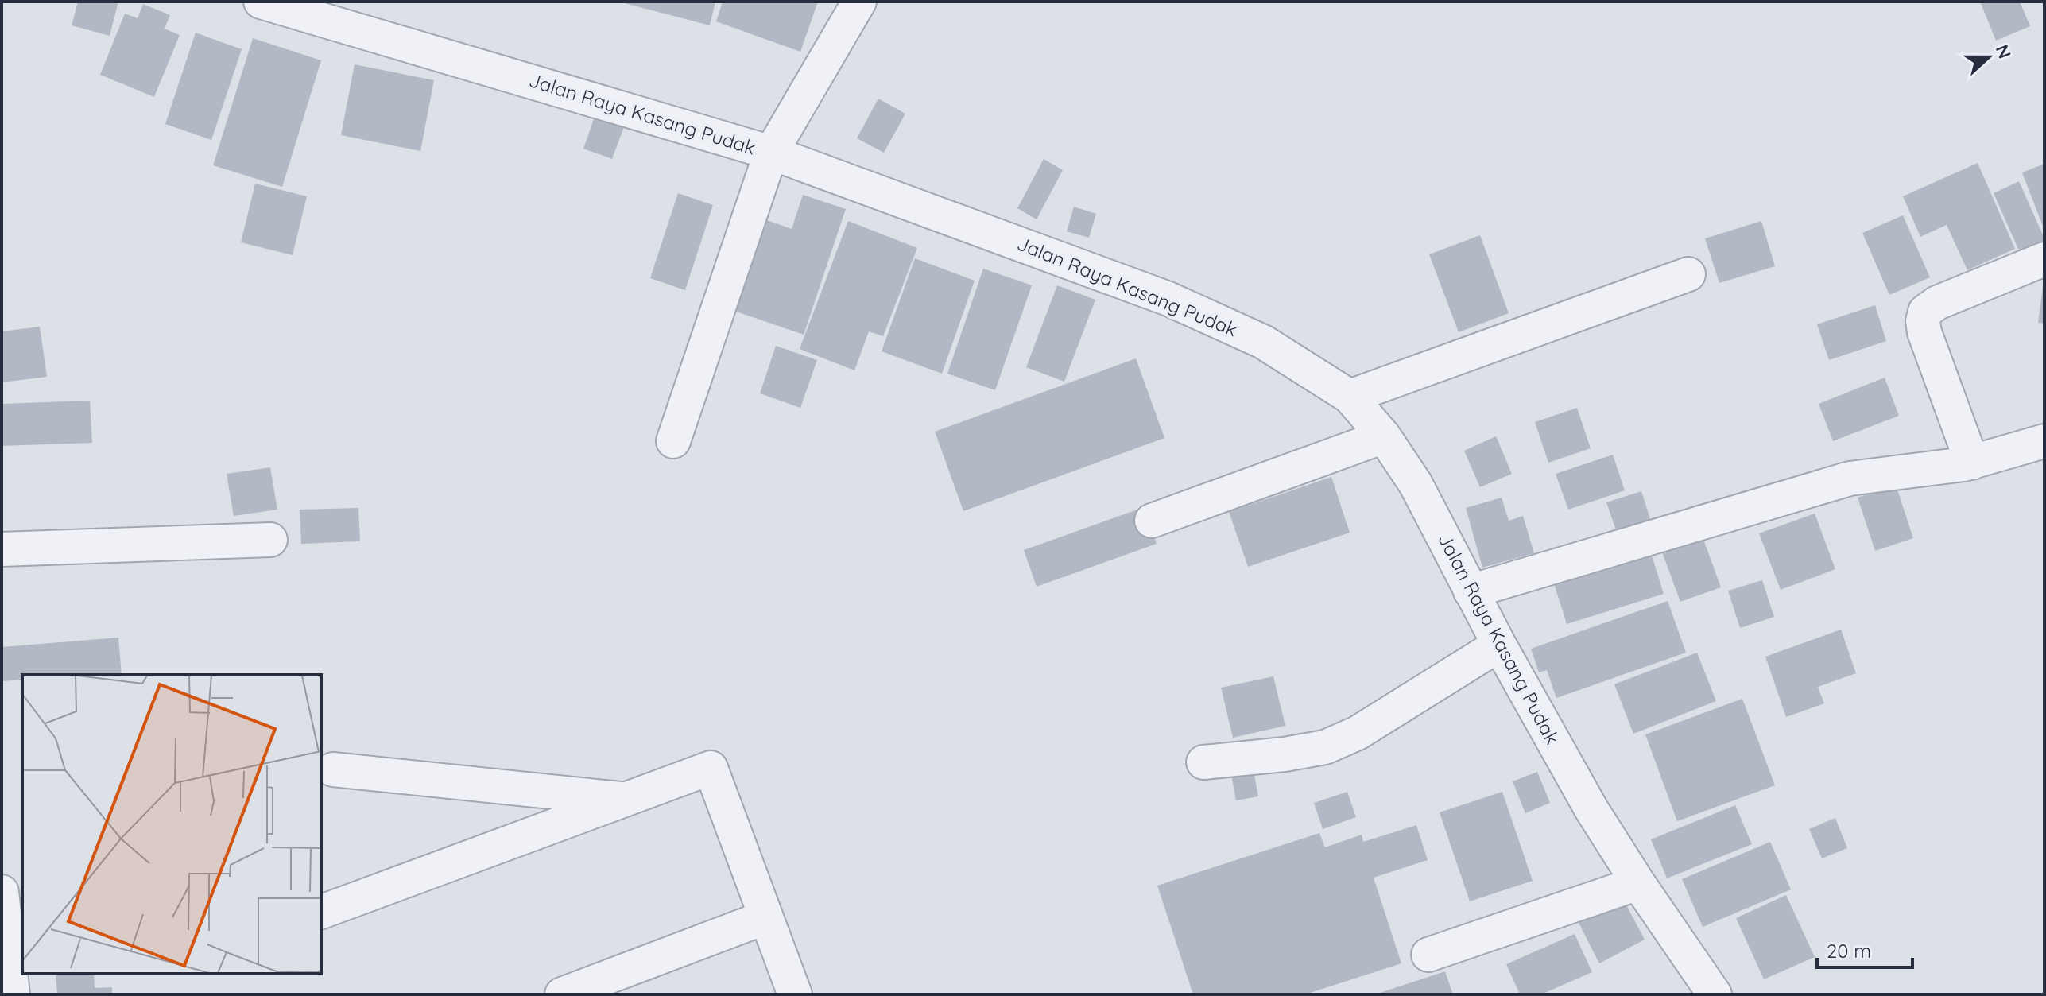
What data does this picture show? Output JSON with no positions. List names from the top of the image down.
{
  "streets": {
    "street": ["Jalan Raya Kasang Pudak"]
  },
  "scale_bar": "20 m",
  "north": "right"
}
